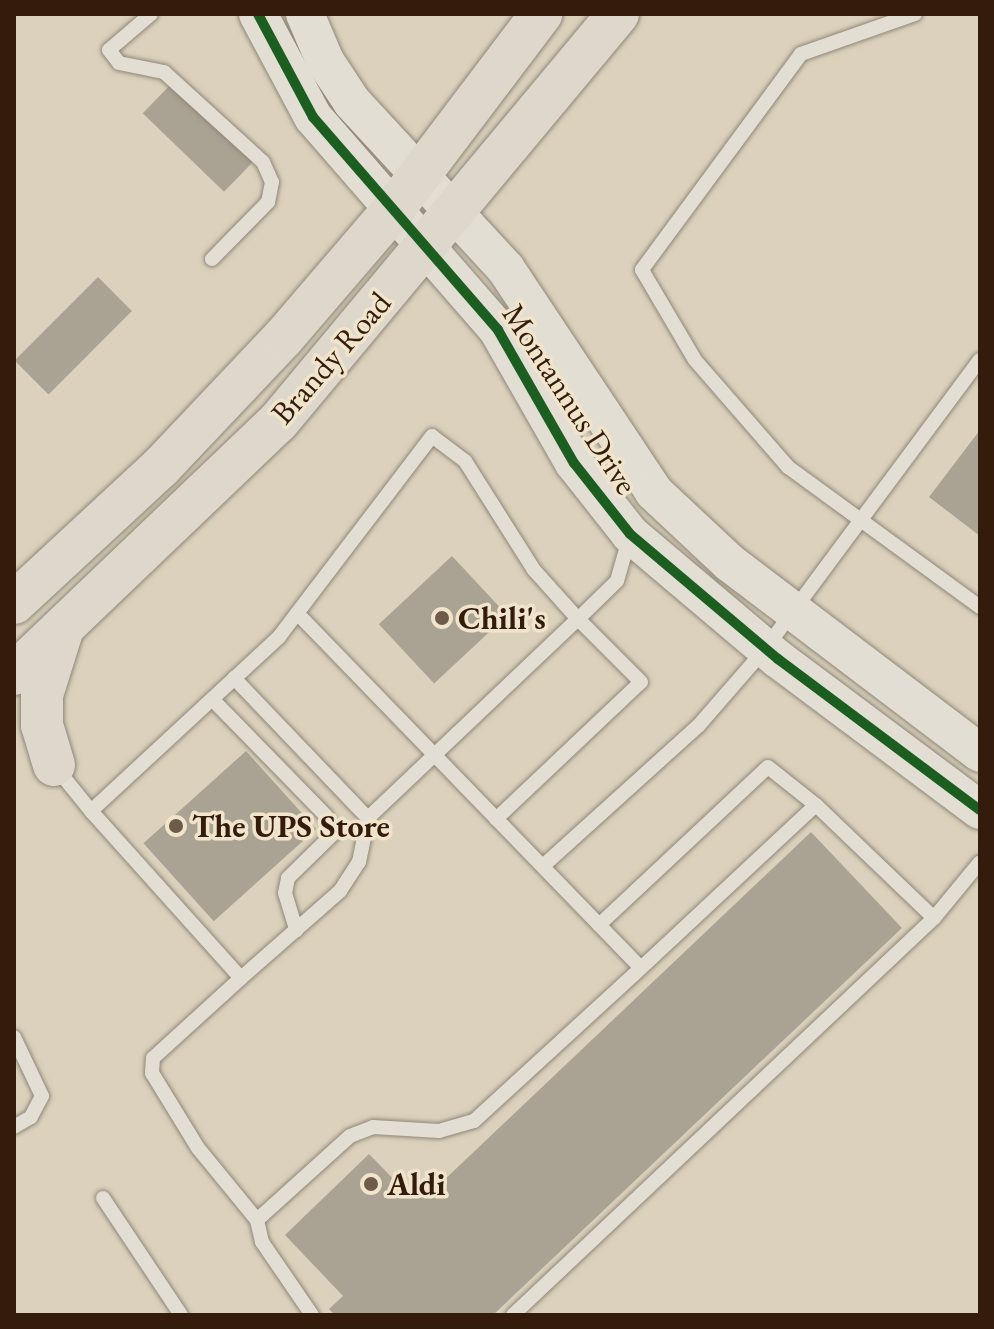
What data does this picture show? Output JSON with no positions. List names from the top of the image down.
{
  "streets": {
    "main road": ["Brandy Road"],
    "street": ["Montannus Drive"]
  },
  "crossings": [
    ["Brandy Road", "Montannus Drive"]
  ],
  "places": ["Chili's", "The UPS Store", "Aldi"]
}
